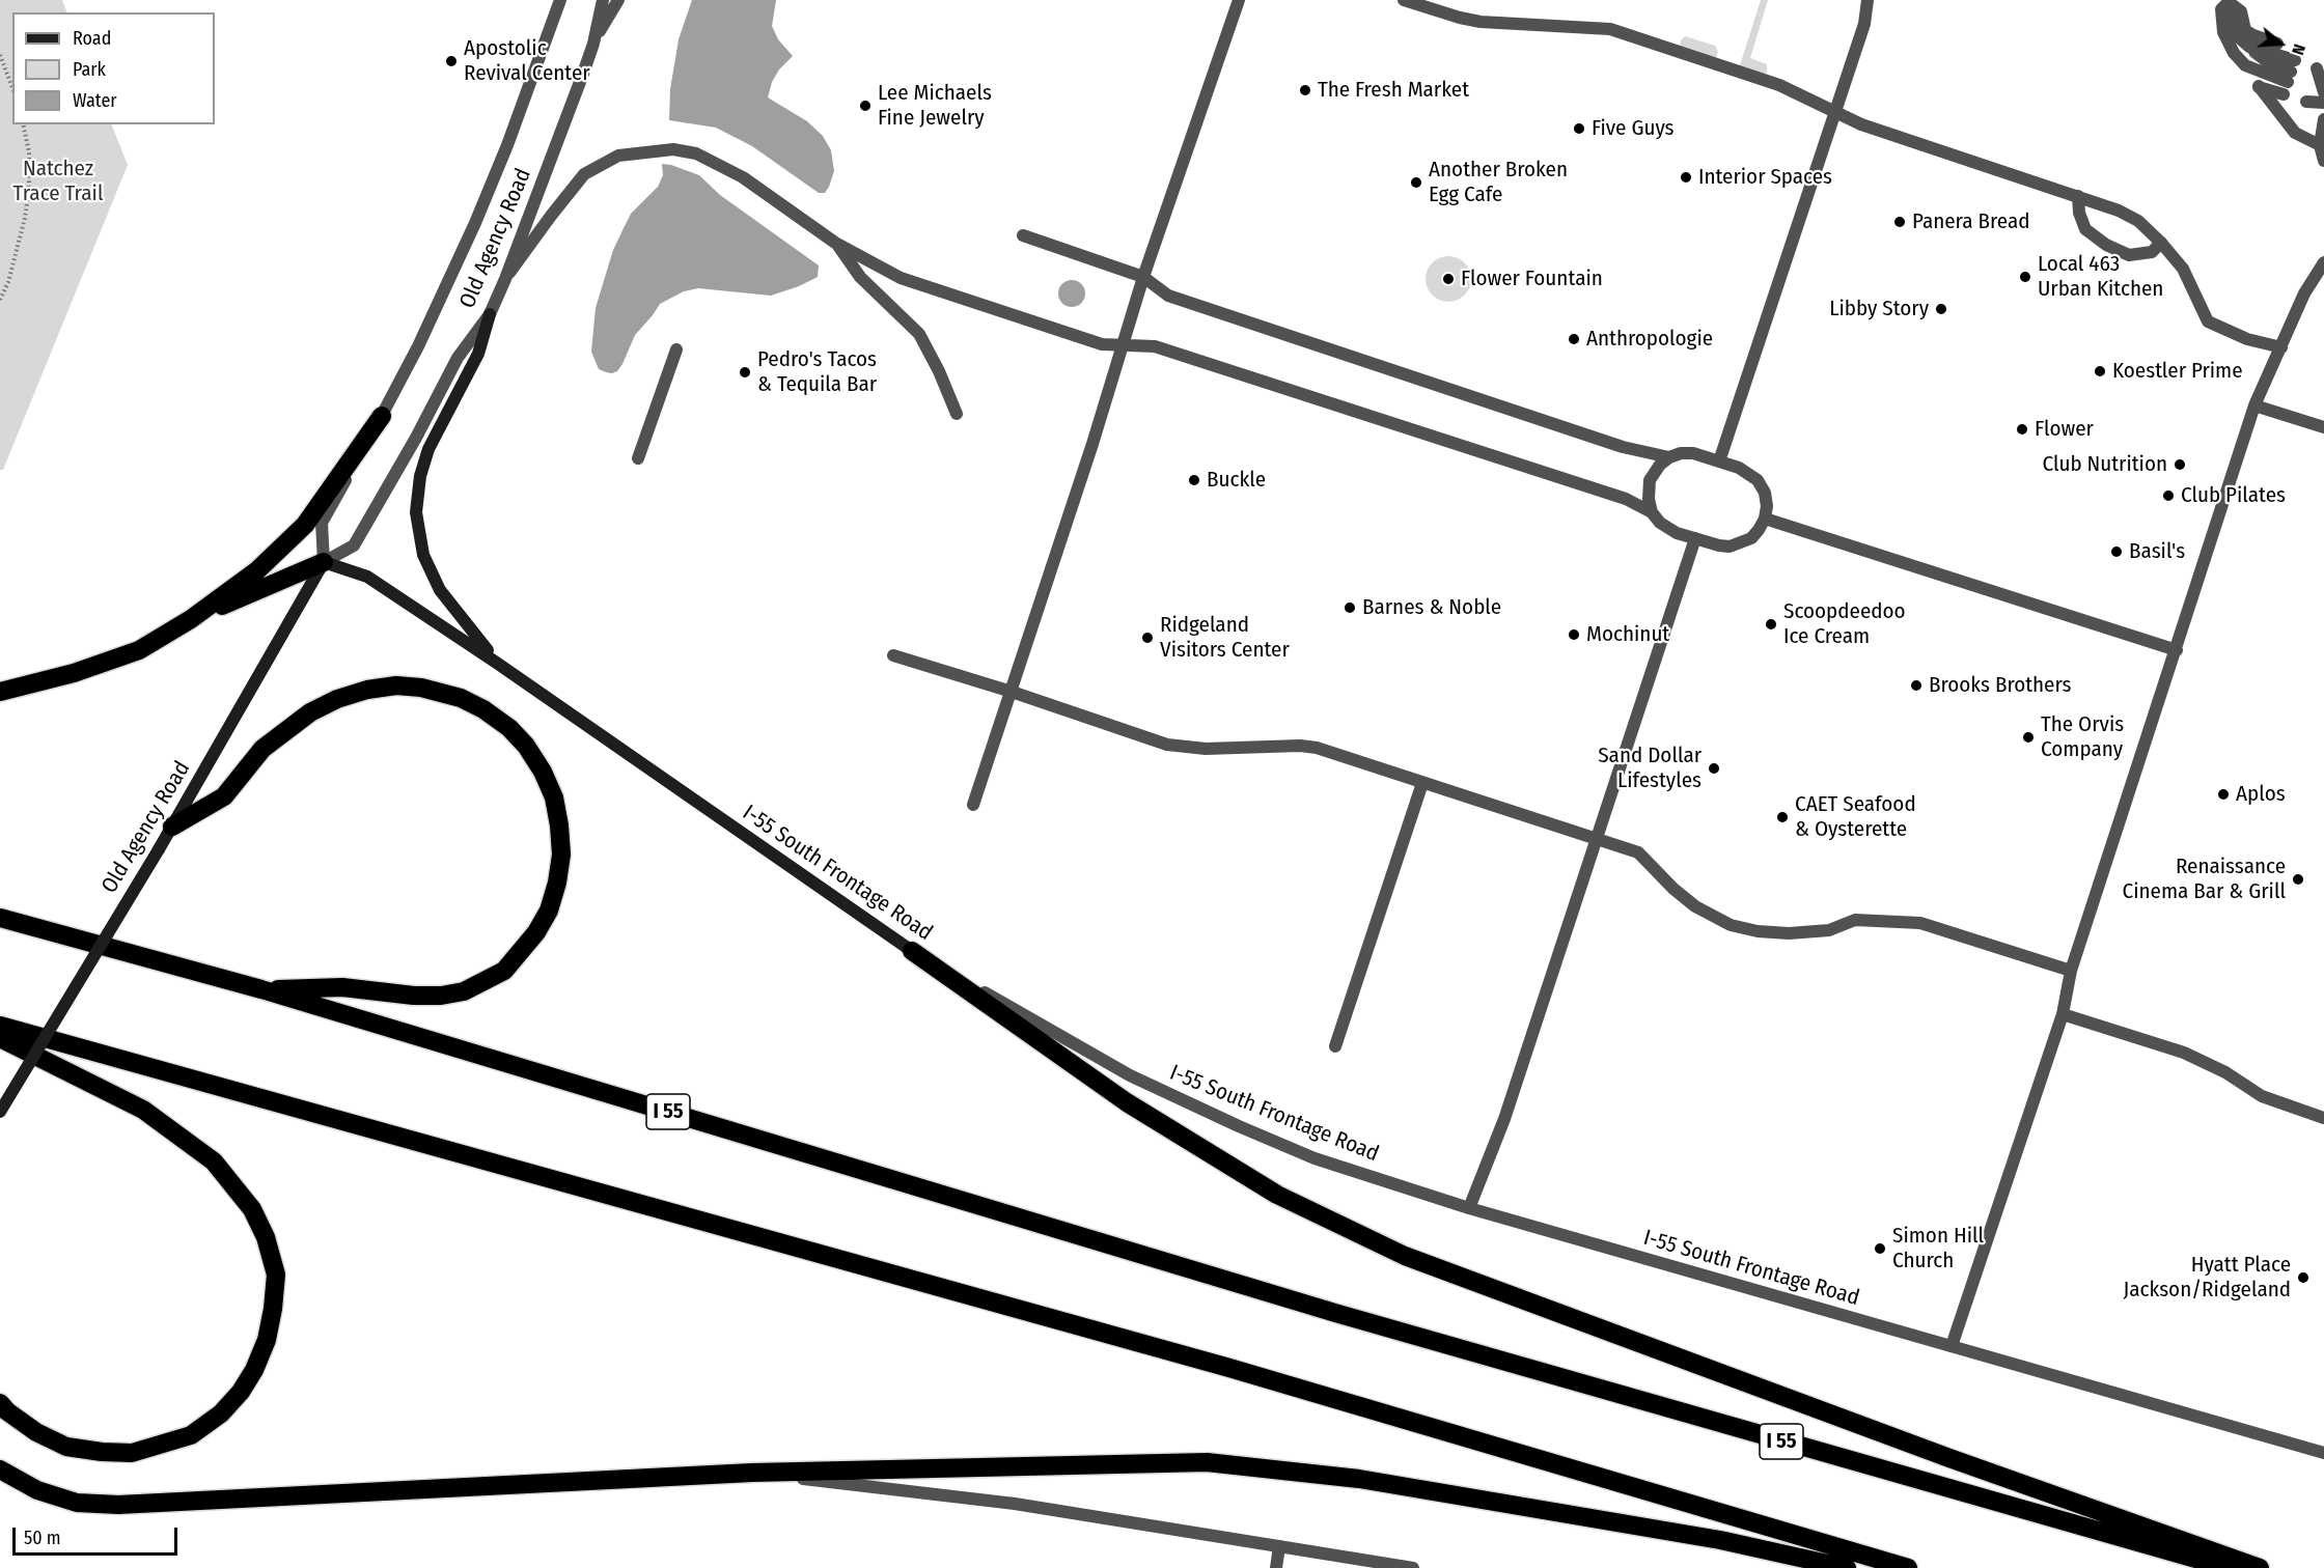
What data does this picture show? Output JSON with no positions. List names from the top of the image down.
{
  "streets": {
    "highway": ["I 55"],
    "main road": ["Old Agency Road", "I-55 South Frontage Road"]
  },
  "crossings": [
    ["Old Agency Road", "I-55 South Frontage Road"]
  ],
  "parks": ["Natchez Trace Trail"],
  "places": [
    "Apostolic Revival Center",
    "The Fresh Market",
    "Lee Michaels Fine Jewelry",
    "Five Guys",
    "Interior Spaces",
    "Another Broken Egg Cafe",
    "Panera Bread",
    "Local 463 Urban Kitchen",
    "Flower Fountain",
    "Libby Story",
    "Anthropologie",
    "Koestler Prime",
    "Pedro's Tacos & Tequila Bar",
    "Flower",
    "Club Nutrition",
    "Buckle",
    "Club Pilates",
    "Basil's",
    "Barnes & Noble",
    "Scoopdeedoo Ice Cream",
    "Mochinut",
    "Ridgeland Visitors Center",
    "Brooks Brothers",
    "The Orvis Company",
    "Sand Dollar Lifestyles",
    "Aplos",
    "CAET Seafood & Oysterette",
    "Renaissance Cinema Bar & Grill",
    "Simon Hill Church",
    "Hyatt Place Jackson/Ridgeland"
  ],
  "legend": ["Road", "Park", "Water"],
  "scale_bar": "50 m",
  "north": "right"
}
